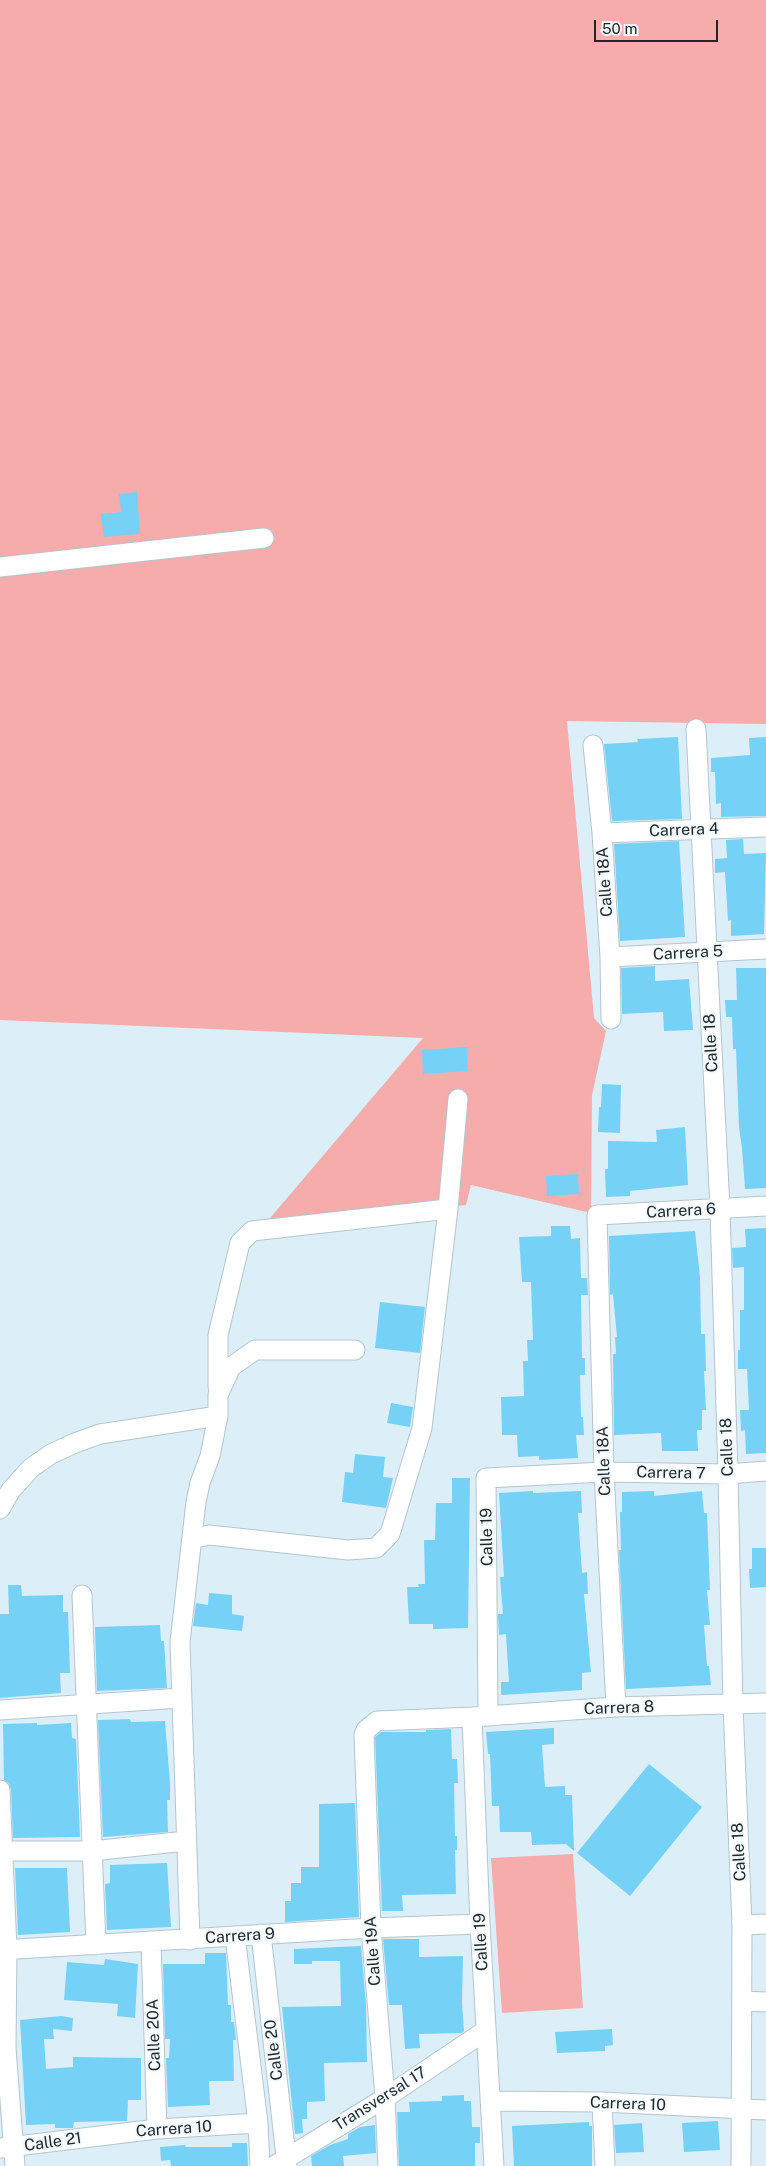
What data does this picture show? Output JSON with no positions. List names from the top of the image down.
{
  "streets": {
    "street": [
      "Carrera 4",
      "Calle 18A",
      "Carrera 5",
      "Calle 18",
      "Carrera 6",
      "Carrera 7",
      "Calle 19",
      "Carrera 8",
      "Carrera 9",
      "Calle 19A",
      "Calle 20A",
      "Calle 20",
      "Transversal 17",
      "Carrera 10",
      "Calle 21"
    ]
  },
  "crossings": [
    ["Carrera 4", "Calle 18A"],
    ["Carrera 4", "Calle 18"],
    ["Calle 18A", "Carrera 5"],
    ["Calle 18A", "Carrera 6"],
    ["Calle 18A", "Carrera 7"],
    ["Calle 18A", "Carrera 8"],
    ["Carrera 5", "Calle 18"],
    ["Calle 18", "Carrera 6"],
    ["Calle 18", "Carrera 7"],
    ["Calle 18", "Carrera 8"],
    ["Calle 18", "Carrera 10"],
    ["Carrera 7", "Calle 19"],
    ["Calle 19", "Carrera 8"],
    ["Calle 19", "Carrera 9"],
    ["Calle 19", "Transversal 17"],
    ["Calle 19", "Carrera 10"],
    ["Carrera 8", "Calle 19A"],
    ["Carrera 9", "Calle 19A"],
    ["Carrera 9", "Calle 20A"],
    ["Carrera 9", "Calle 20"],
    ["Carrera 9", "Calle 21"],
    ["Calle 19A", "Transversal 17"],
    ["Calle 20A", "Carrera 10"],
    ["Calle 20", "Transversal 17"],
    ["Calle 20", "Carrera 10"],
    ["Carrera 10", "Calle 21"]
  ],
  "scale_bar": "50 m"
}
